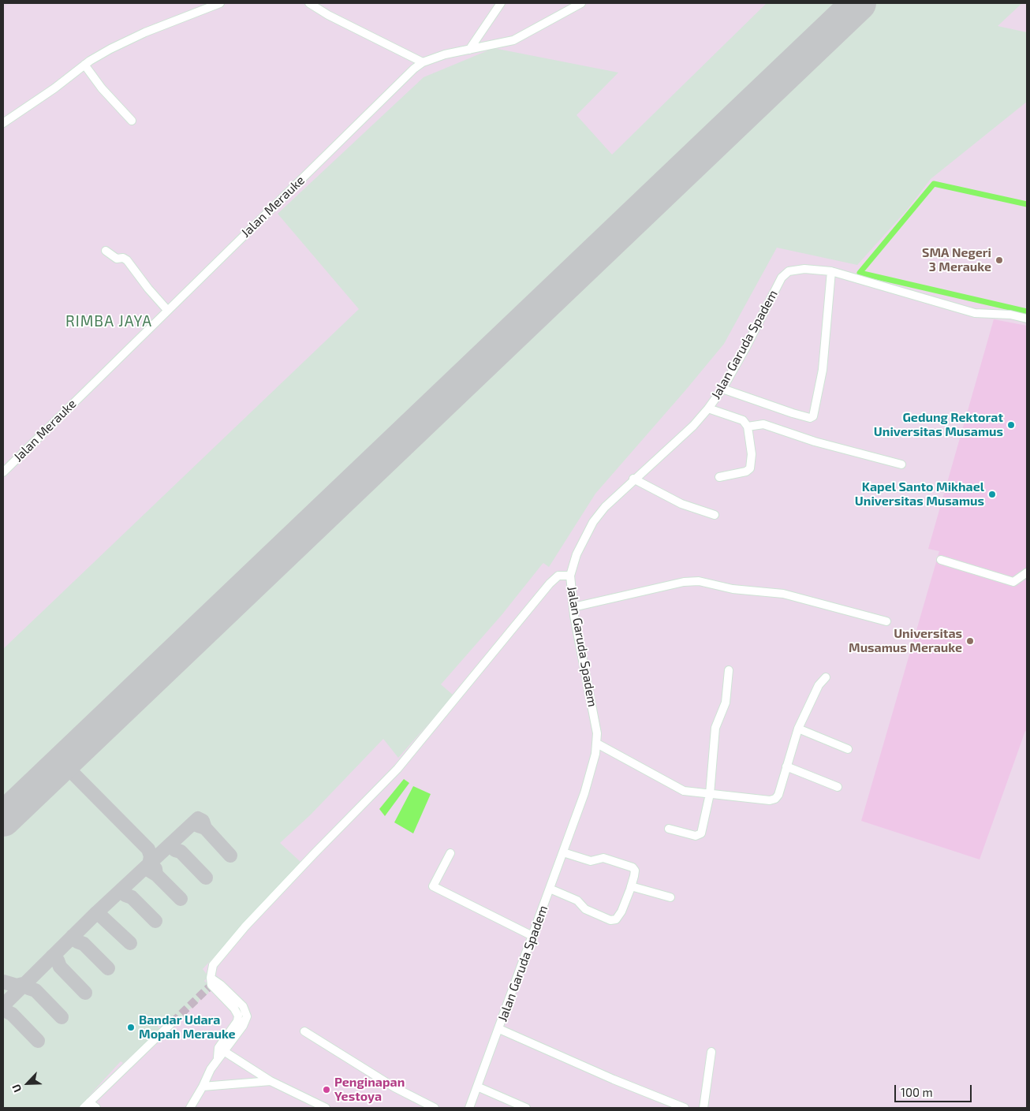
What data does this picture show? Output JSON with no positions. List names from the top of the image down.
{
  "streets": {
    "street": ["Jalan Merauke", "Jalan Garuda Spadem"]
  },
  "districts": ["RIMBA JAYA"],
  "places": [
    "SMA Negeri 3 Merauke",
    "Gedung Rektorat Universitas Musamus",
    "Kapel Santo Mikhael Universitas Musamus",
    "Universitas Musamus Merauke",
    "Bandar Udara Mopah Merauke",
    "Penginapan Yestoya"
  ],
  "scale_bar": "100 m",
  "north": "bottom left"
}
